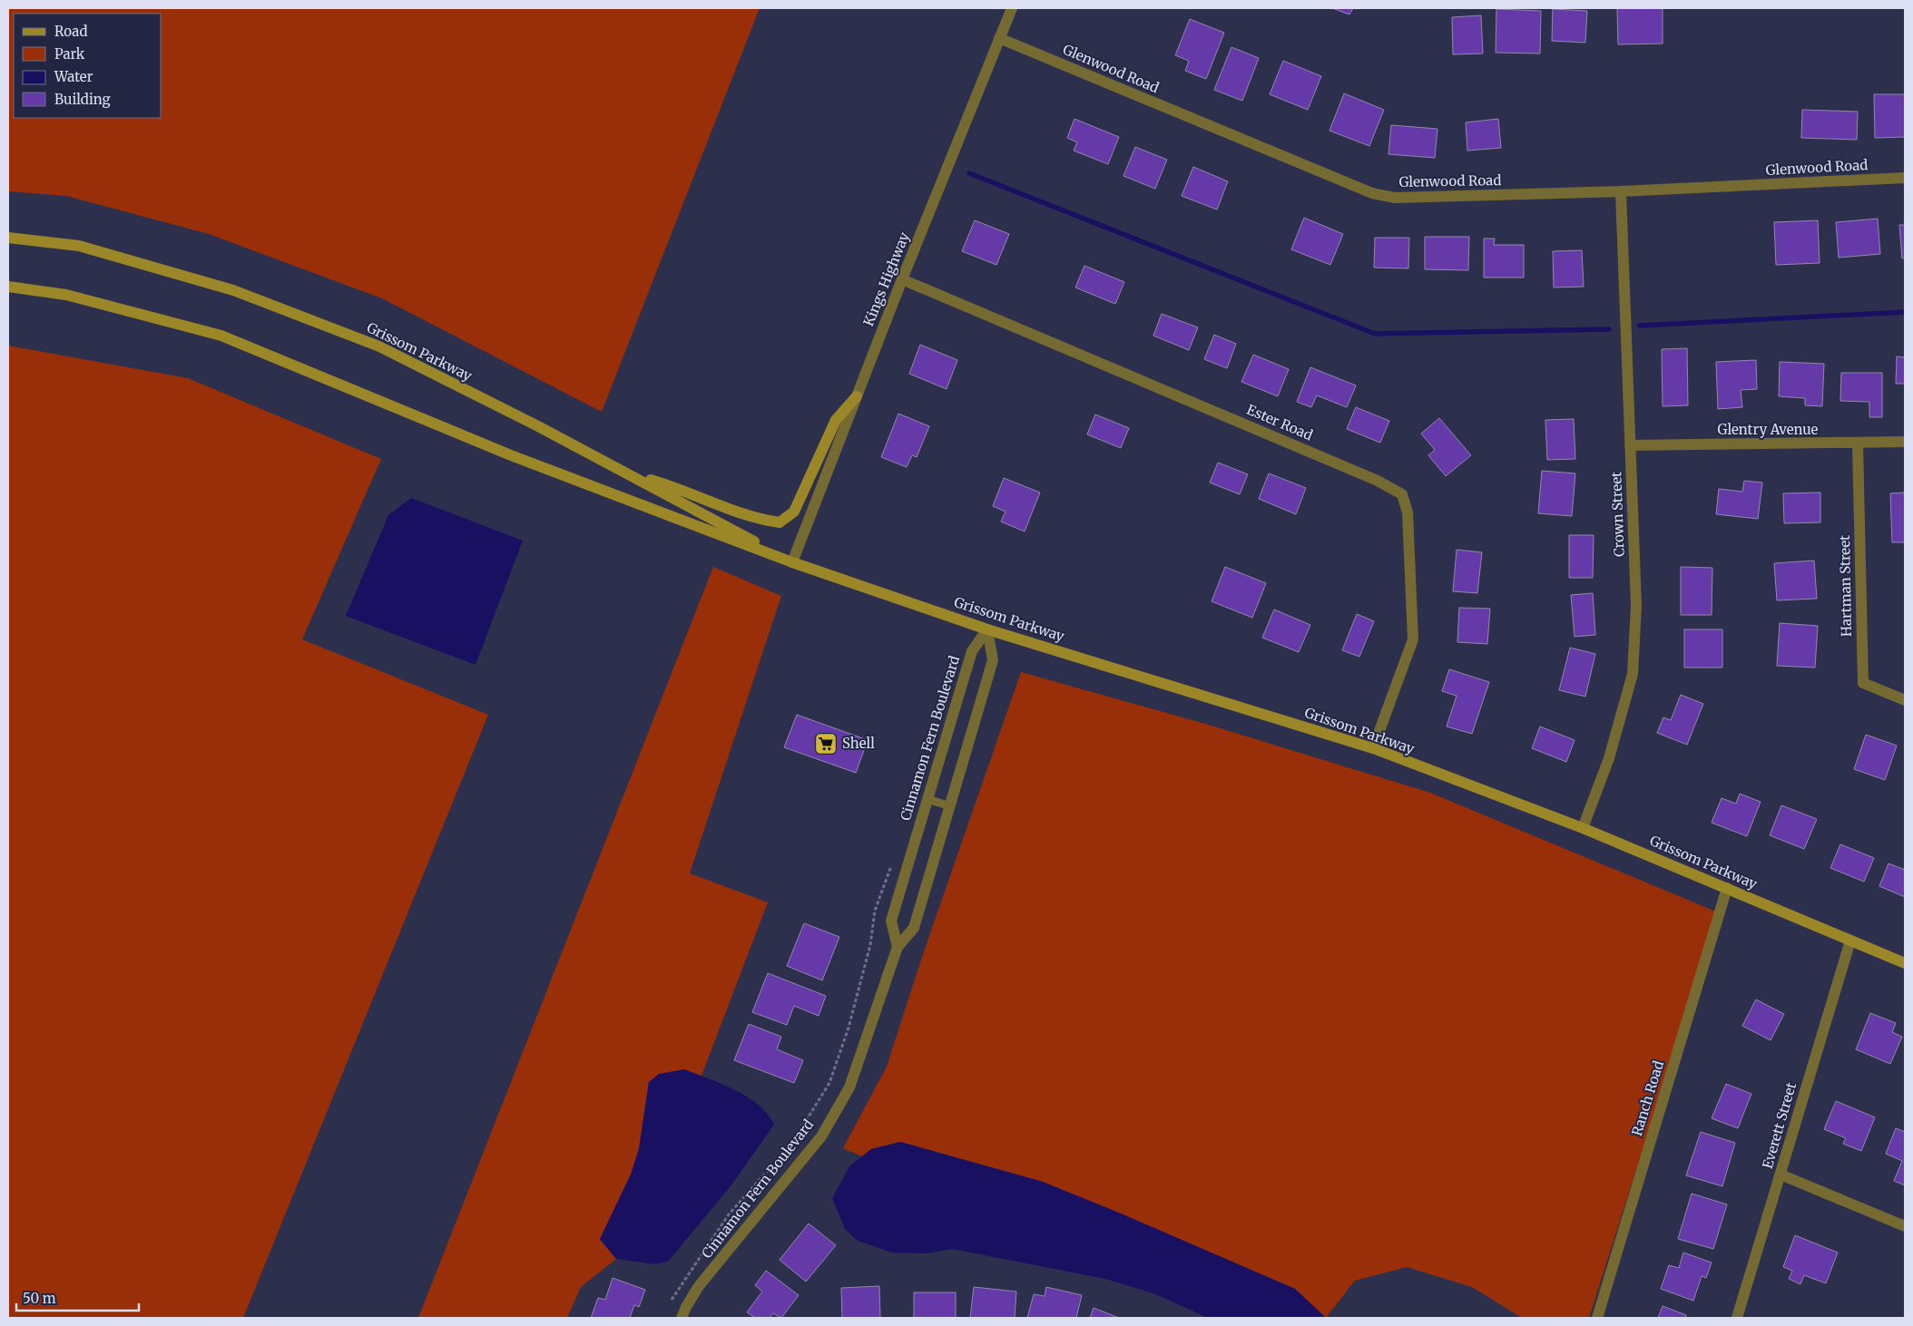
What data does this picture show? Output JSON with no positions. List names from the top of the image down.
{
  "streets": {
    "main road": ["Grissom Parkway"],
    "street": [
      "Glenwood Road",
      "Kings Highway",
      "Ester Road",
      "Glentry Avenue",
      "Crown Street",
      "Hartman Street",
      "Cinnamon Fern Boulevard",
      "Ranch Road",
      "Everett Street"
    ]
  },
  "crossings": [
    ["Glenwood Road", "Kings Highway"],
    ["Glenwood Road", "Crown Street"],
    ["Kings Highway", "Grissom Parkway"],
    ["Kings Highway", "Ester Road"],
    ["Grissom Parkway", "Ester Road"],
    ["Grissom Parkway", "Crown Street"],
    ["Grissom Parkway", "Cinnamon Fern Boulevard"],
    ["Grissom Parkway", "Ranch Road"],
    ["Grissom Parkway", "Everett Street"],
    ["Glentry Avenue", "Crown Street"],
    ["Glentry Avenue", "Hartman Street"]
  ],
  "places": {
    "supermarket": ["Shell"]
  },
  "legend": [
    "Road",
    "Park",
    "Water",
    "Building"
  ],
  "scale_bar": "50 m"
}
